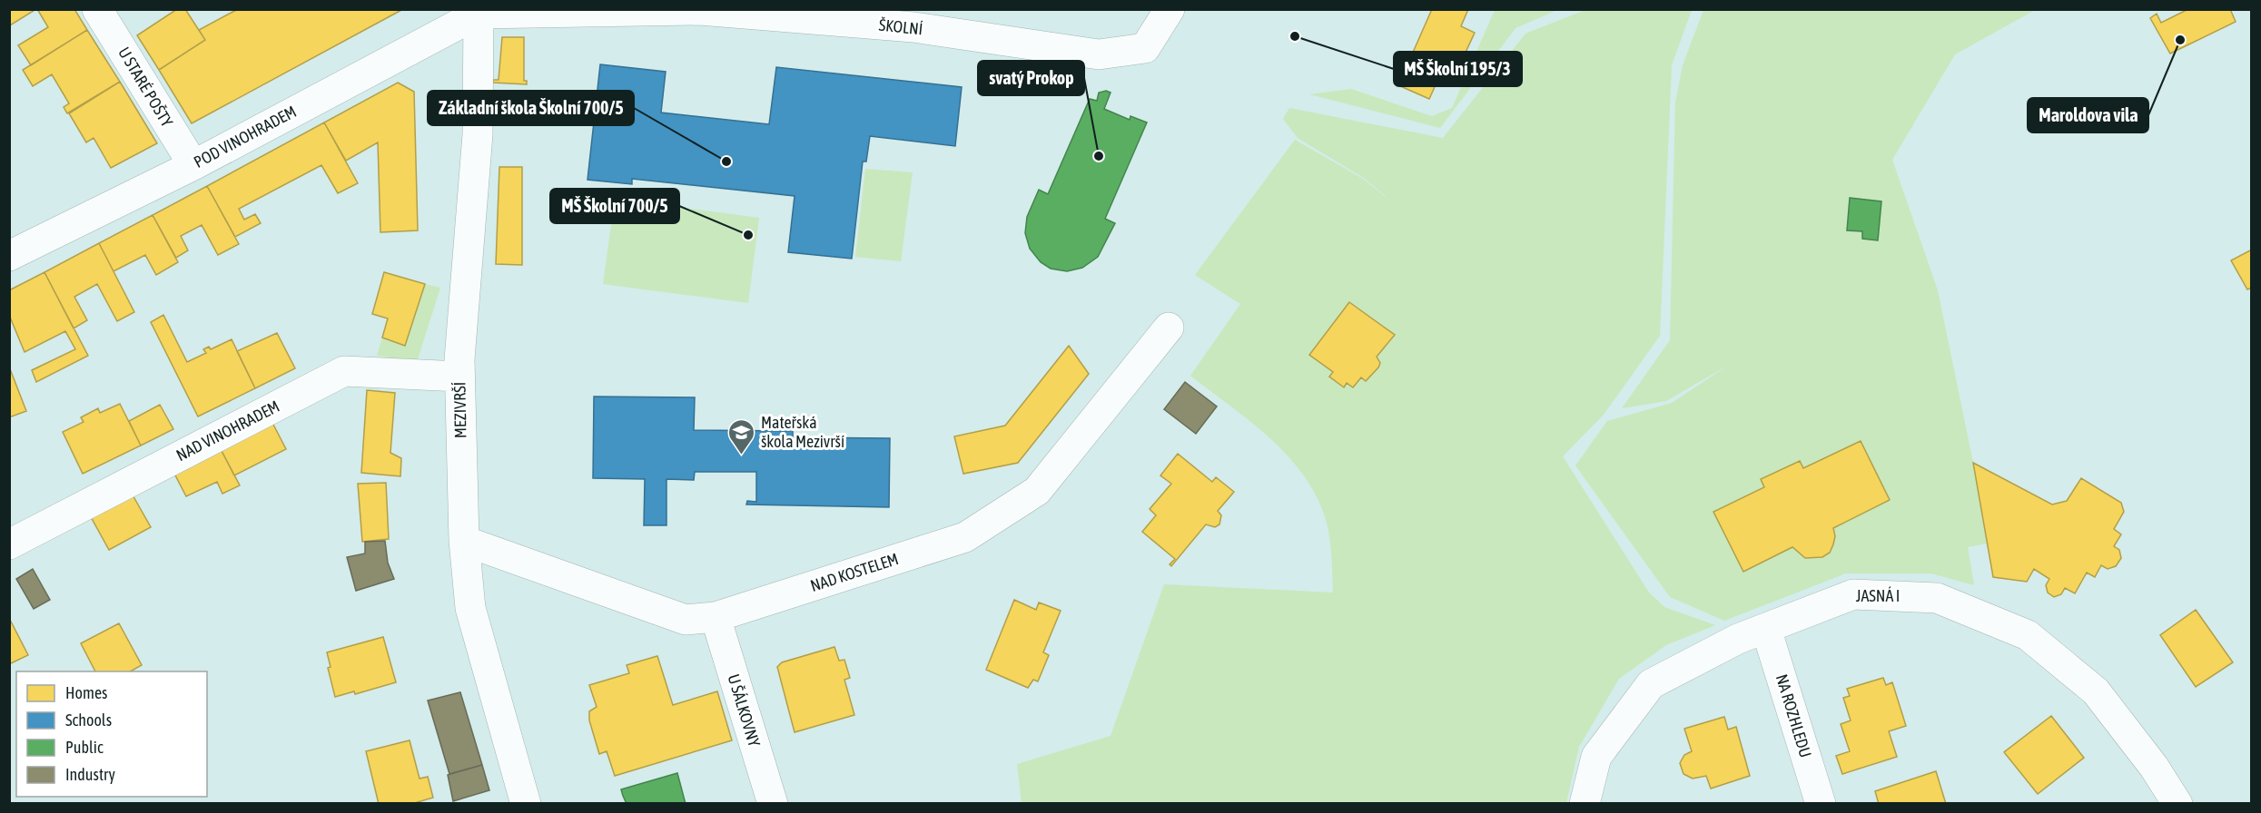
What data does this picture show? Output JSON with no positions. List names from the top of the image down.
{
  "streets": {
    "street": [
      "ŠKOLNÍ",
      "U STARÉ POŠTY",
      "POD VINOHRADEM",
      "MEZIVRŠÍ",
      "NAD VINOHRADEM",
      "NAD KOSTELEM",
      "JASNÁ I",
      "U ŠÁLKOVNY",
      "NA ROZHLEDU"
    ]
  },
  "crossings": [
    ["ŠKOLNÍ", "POD VINOHRADEM"],
    ["ŠKOLNÍ", "MEZIVRŠÍ"],
    ["U STARÉ POŠTY", "POD VINOHRADEM"],
    ["POD VINOHRADEM", "MEZIVRŠÍ"],
    ["MEZIVRŠÍ", "NAD VINOHRADEM"],
    ["MEZIVRŠÍ", "NAD KOSTELEM"],
    ["NAD KOSTELEM", "U ŠÁLKOVNY"],
    ["JASNÁ I", "NA ROZHLEDU"]
  ],
  "places": {
    "other": [
      "MŠ Školní 195/3",
      "Maroldova vila",
      "svatý Prokop",
      "Základní škola Školní 700/5",
      "MŠ Školní 700/5"
    ],
    "school or university": ["Mateřská škola Mezivrší"]
  },
  "legend": [
    "Homes",
    "Schools",
    "Public",
    "Industry"
  ]
}
